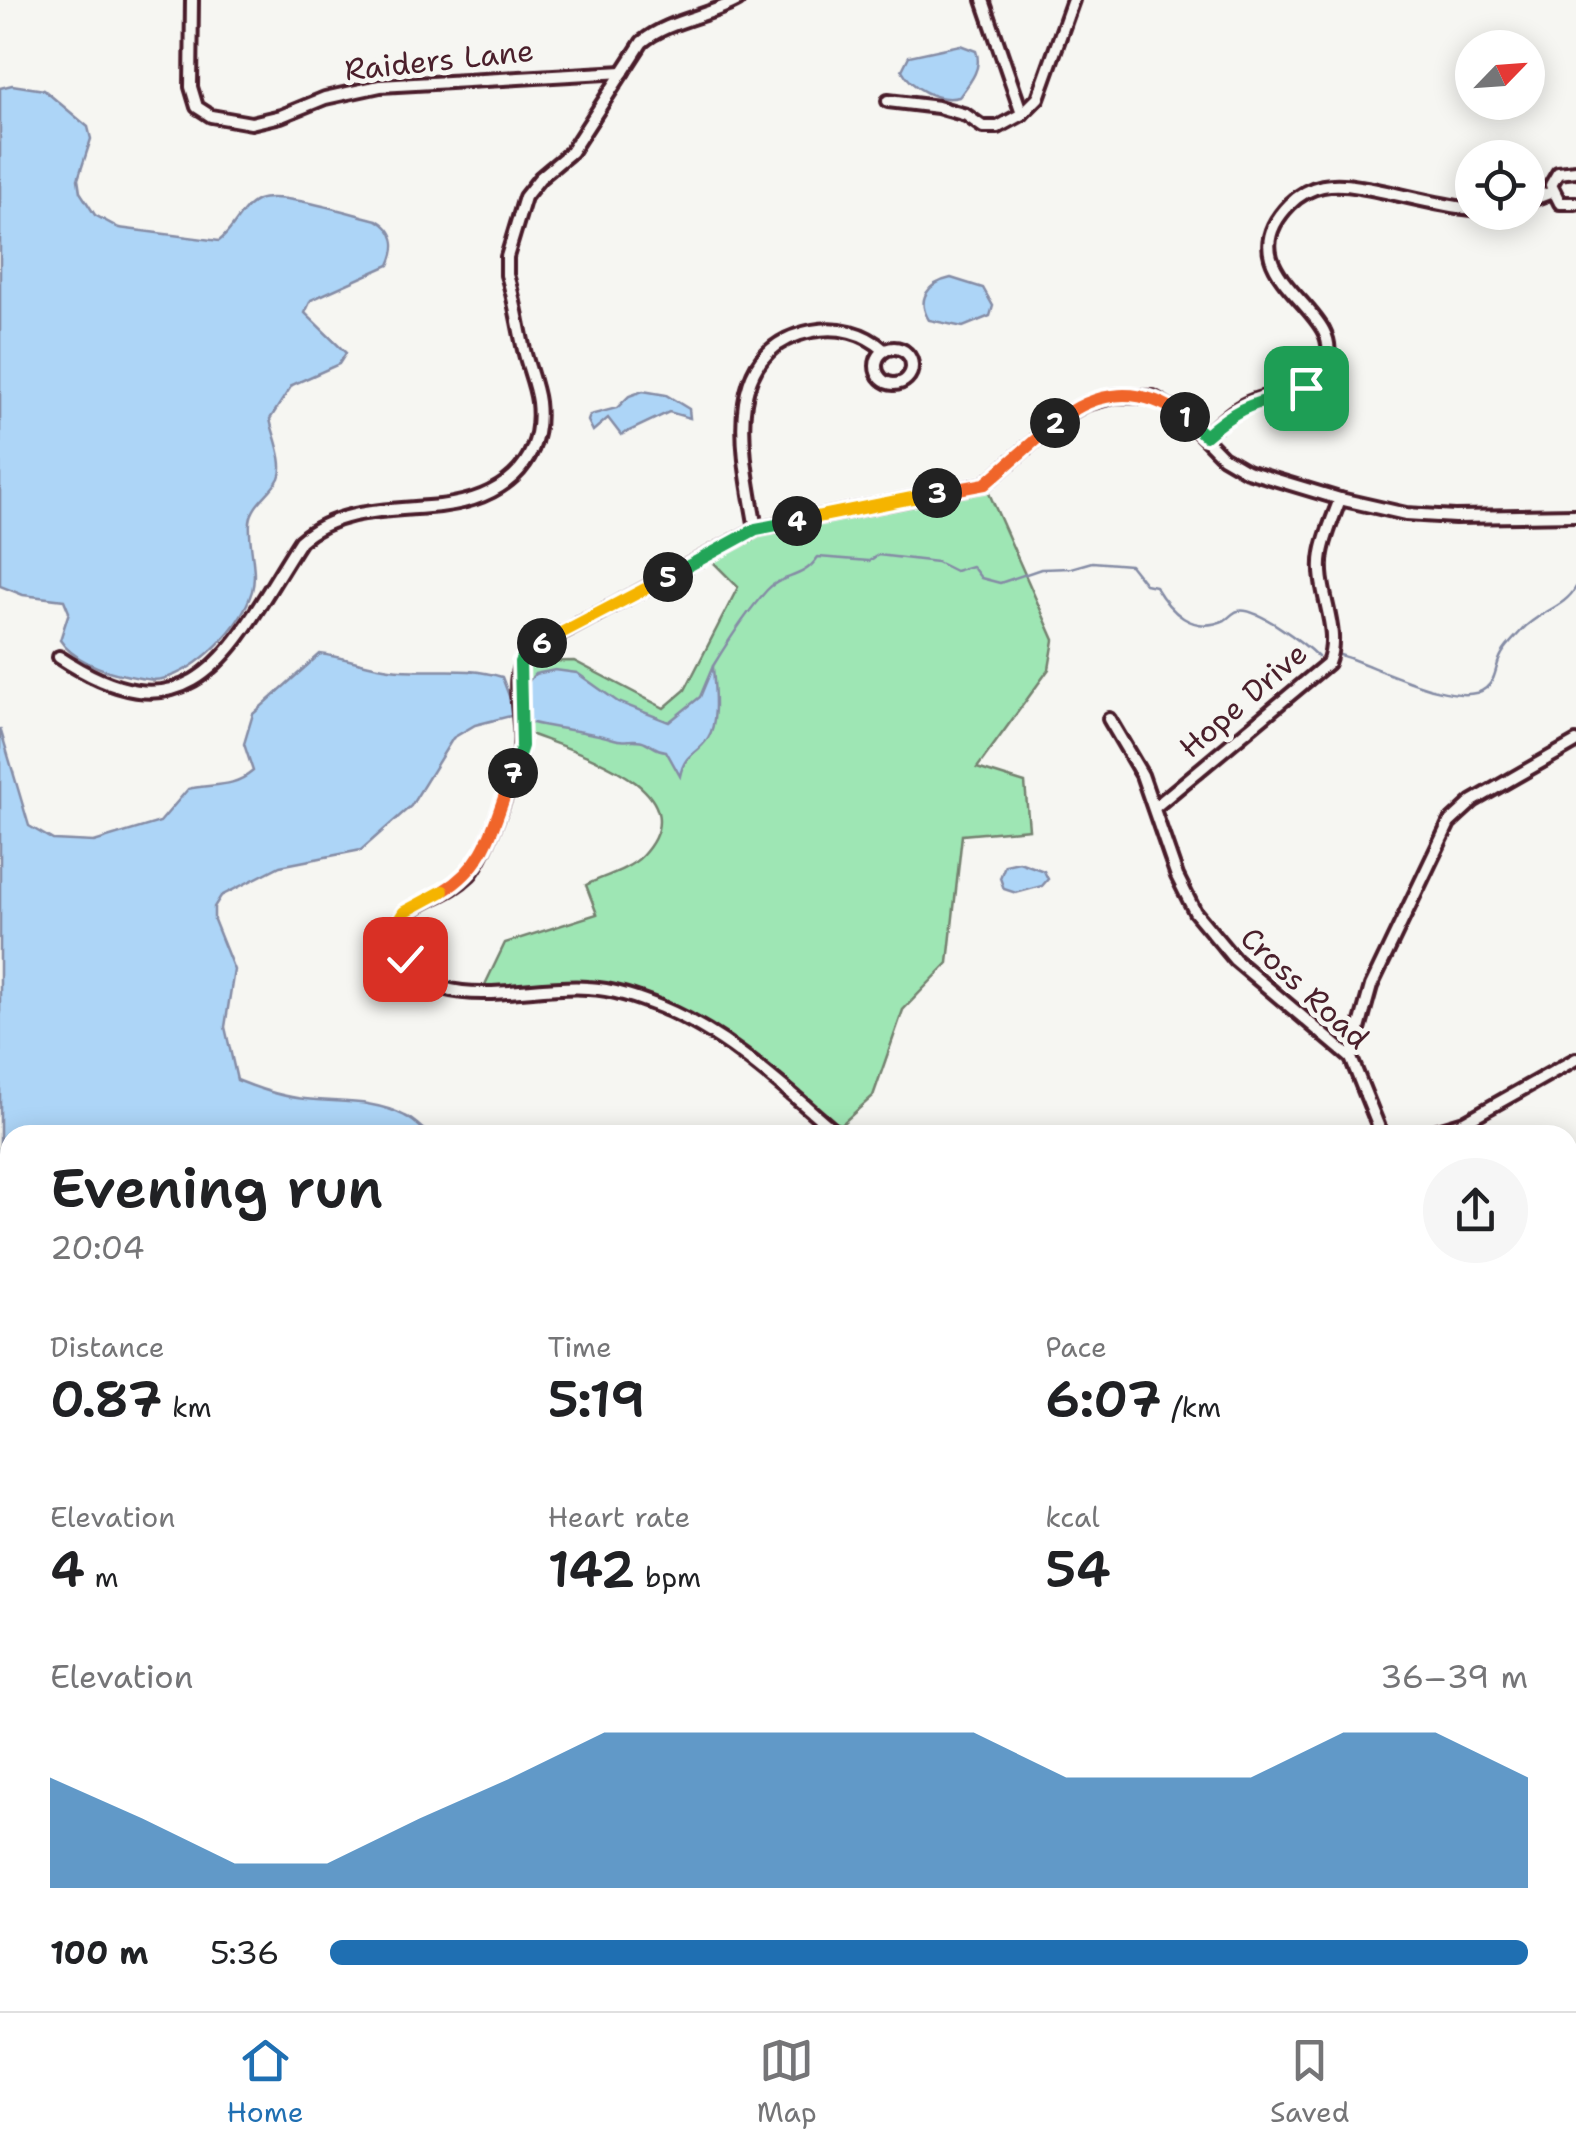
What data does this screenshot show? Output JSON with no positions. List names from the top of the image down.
{
  "streets": {
    "street": ["Raiders Lane", "Hope Drive", "Cross Road"]
  },
  "crossings": [
    ["Hope Drive", "Cross Road"]
  ],
  "north": "top right",
  "page": {
    "pins": [
      "1",
      "2",
      "3",
      "4",
      "5",
      "6",
      "7"
    ],
    "heading": ["Evening run", "20:04"],
    "stats": [
      ["Distance", "0.87 km"],
      ["Time", "5:19"],
      ["Pace", "6:07 /km"],
      ["Elevation", "4 m"],
      ["Heart rate", "142 bpm"],
      ["kcal", "54"]
    ],
    "chart": ["Elevation", "36–39 m"],
    "list": [
      {
        "name": "100 m",
        "note": "5:36"
      }
    ],
    "tabs": ["Home", "Map", "Saved"]
  }
}
